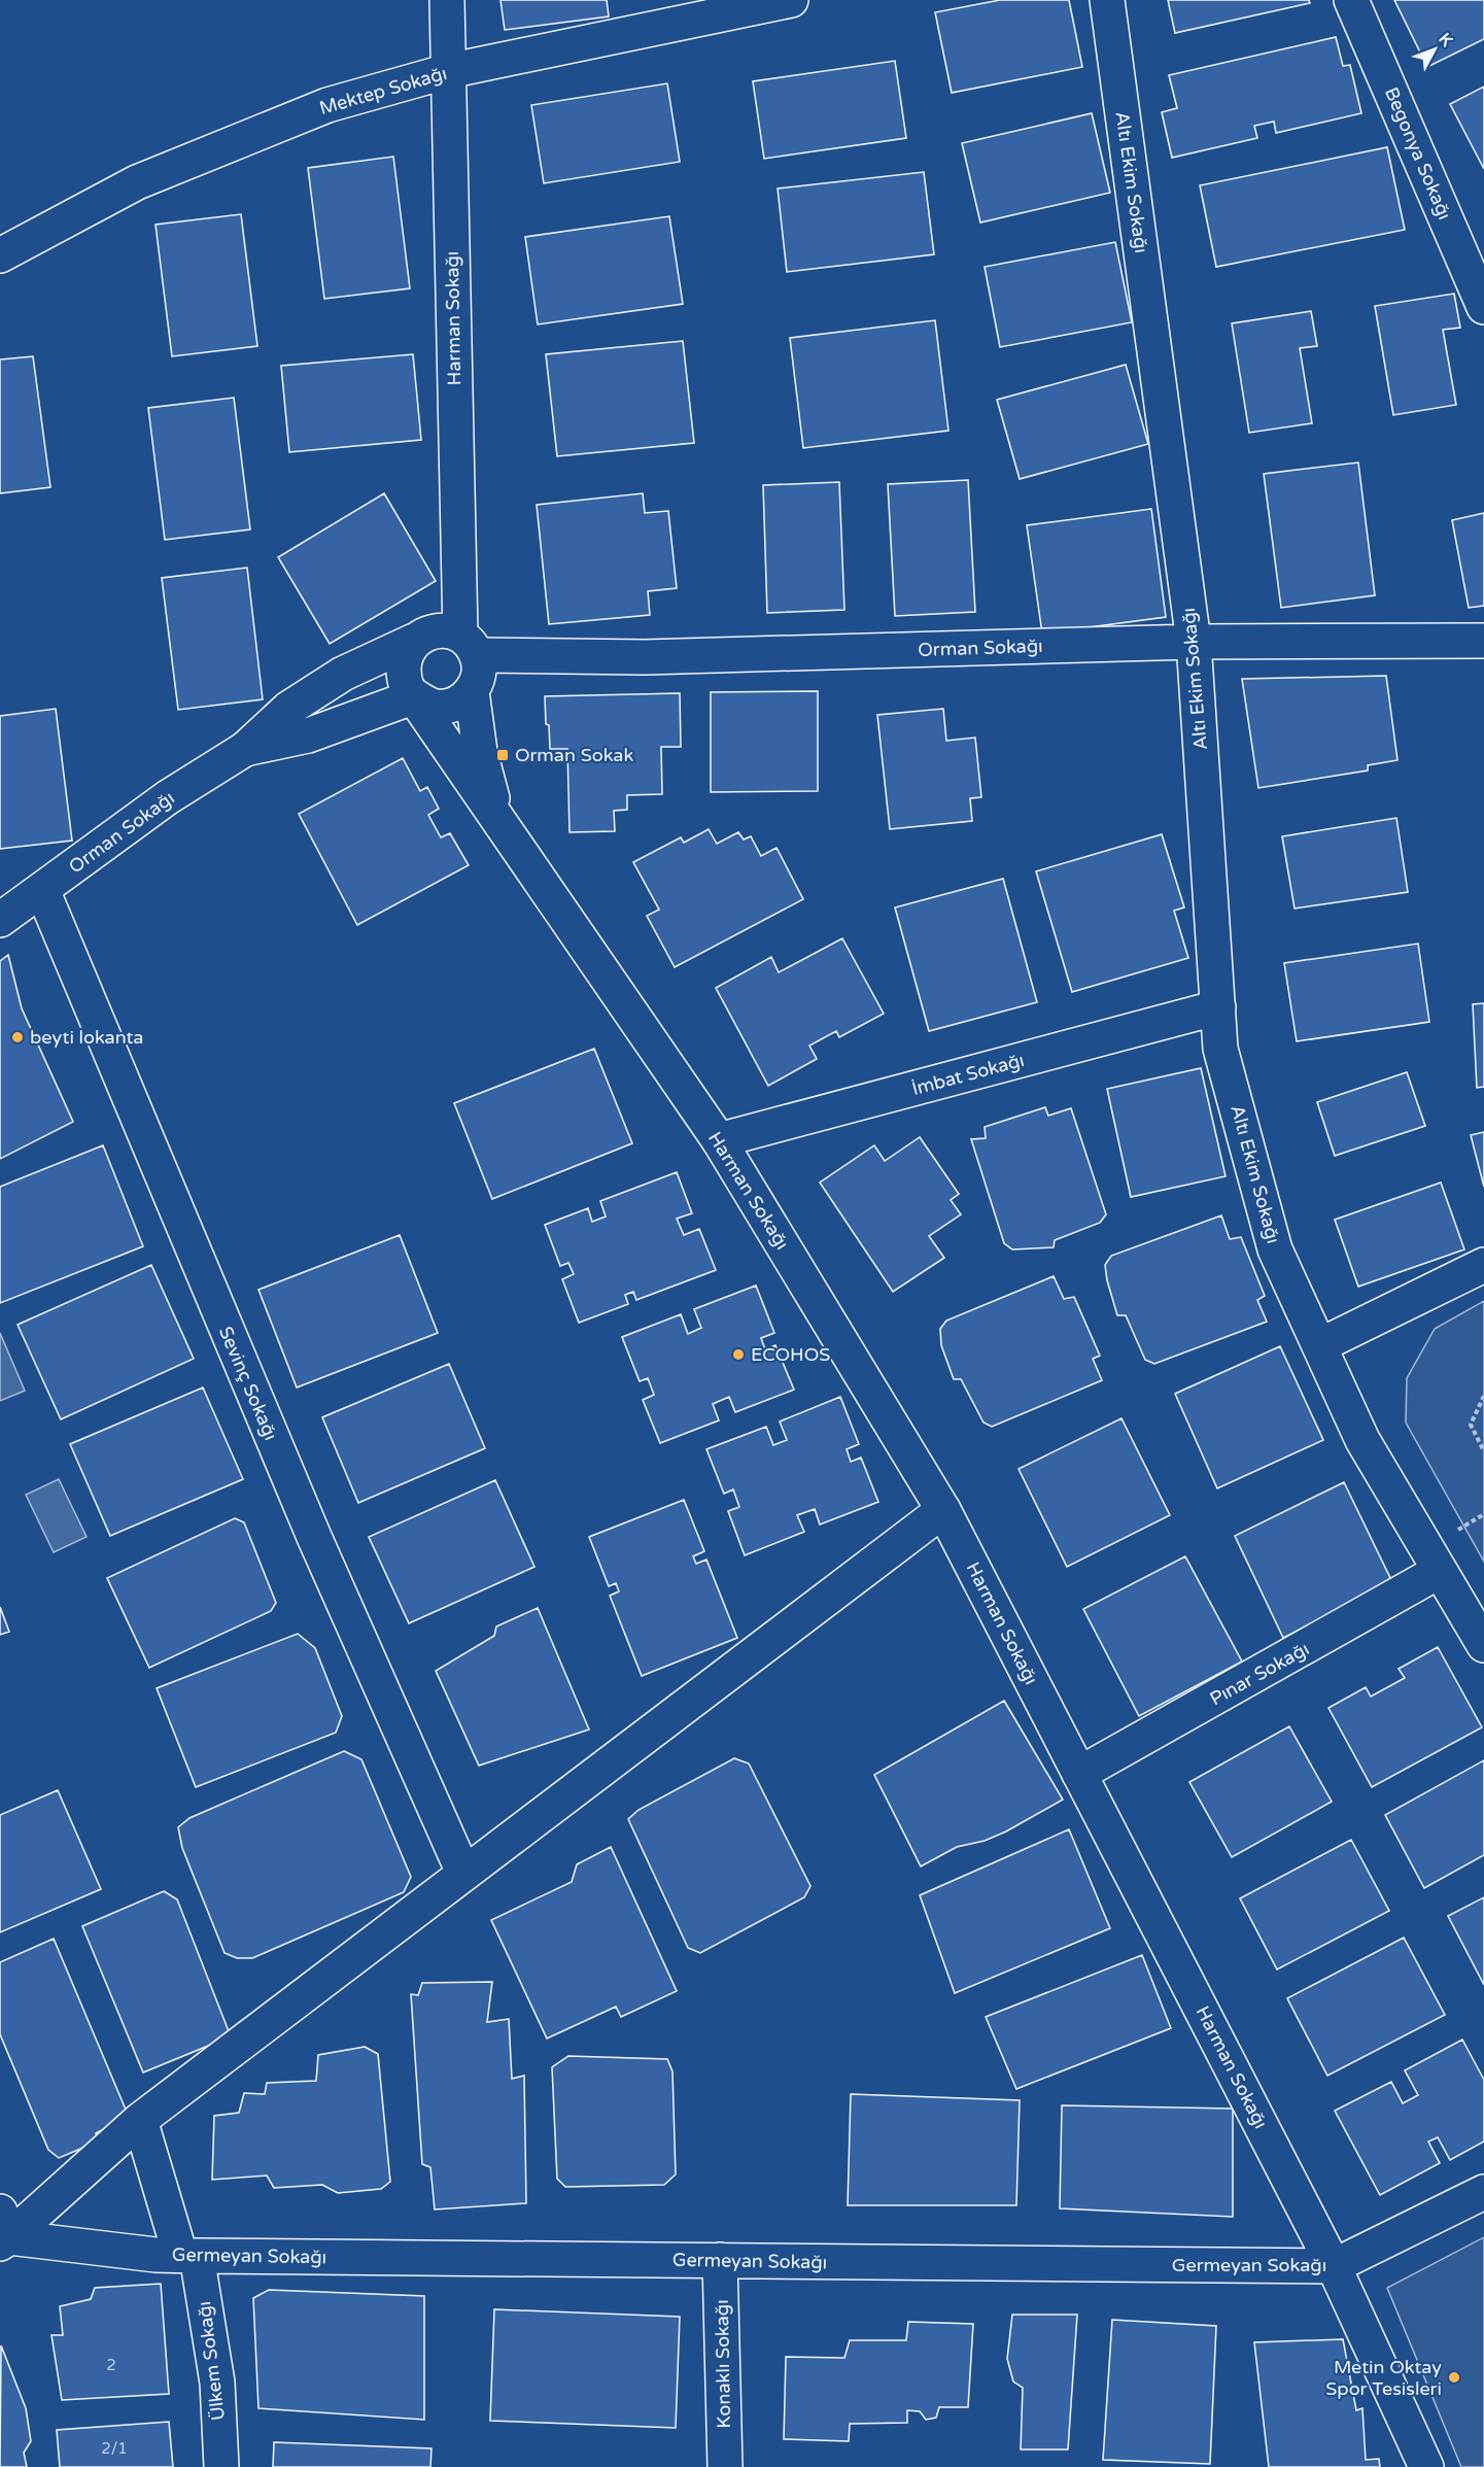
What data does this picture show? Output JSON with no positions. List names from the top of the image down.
{
  "streets": {
    "street": [
      "Mektep Sokağı",
      "Begonya Sokağı",
      "Altı Ekim Sokağı",
      "Harman Sokağı",
      "Orman Sokağı",
      "İmbat Sokağı",
      "Sevinç Sokağı",
      "Pınar Sokağı",
      "Germeyan Sokağı",
      "Ülkem Sokağı",
      "Konaklı Sokağı"
    ]
  },
  "crossings": [
    ["Mektep Sokağı", "Harman Sokağı"],
    ["Altı Ekim Sokağı", "Orman Sokağı"],
    ["Altı Ekim Sokağı", "İmbat Sokağı"],
    ["Altı Ekim Sokağı", "Pınar Sokağı"],
    ["Harman Sokağı", "Orman Sokağı"],
    ["Harman Sokağı", "İmbat Sokağı"],
    ["Harman Sokağı", "Pınar Sokağı"],
    ["Harman Sokağı", "Germeyan Sokağı"],
    ["Orman Sokağı", "Sevinç Sokağı"],
    ["Germeyan Sokağı", "Ülkem Sokağı"],
    ["Germeyan Sokağı", "Konaklı Sokağı"]
  ],
  "places": {
    "transit": ["Orman Sokak"],
    "other": ["beyti lokanta", "ECOHOS", "Metin Oktay Spor Tesisleri"]
  },
  "house_numbers": ["2", "2/1"],
  "north": "top right"
}
